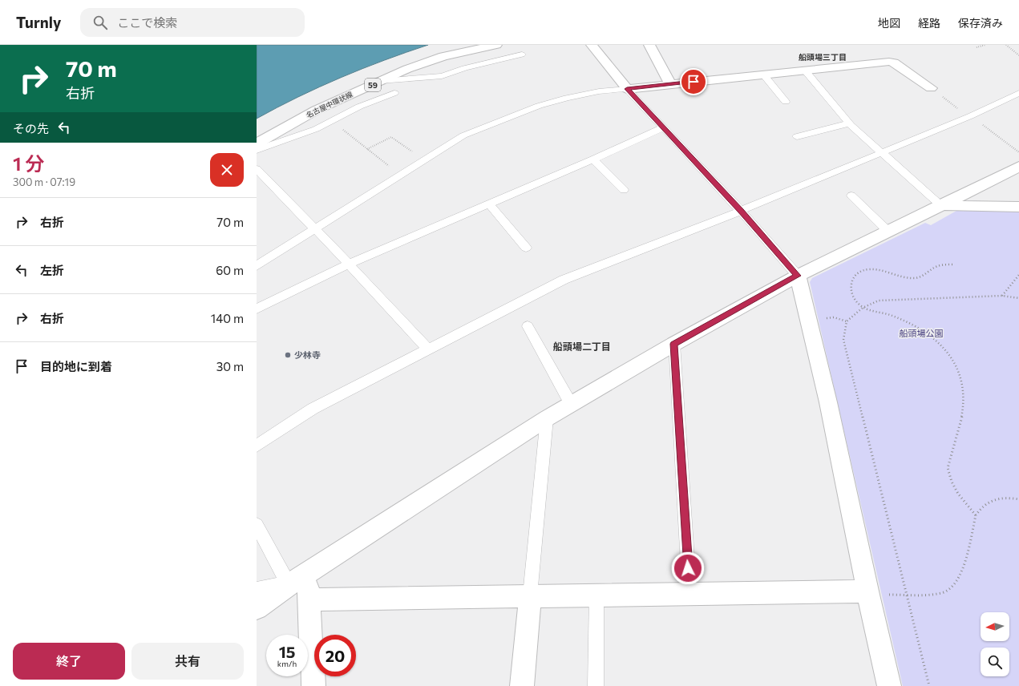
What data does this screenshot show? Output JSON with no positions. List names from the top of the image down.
{
  "streets": {
    "street": ["59", "名古屋中環状線"]
  },
  "districts": ["船頭場三丁目", "船頭場二丁目"],
  "parks": ["船頭場公園"],
  "places": ["少林寺"],
  "north": "left",
  "page": {
    "header": "Turnly",
    "search": "ここで検索",
    "nav": ["地図", "経路", "保存済み"],
    "turn": ["70 m", "右折"],
    "then": "その先",
    "heading": ["1 分", "300 m · 07:19"],
    "list": [
      {
        "name": "右折",
        "value": "70 m"
      },
      {
        "name": "左折",
        "value": "60 m"
      },
      {
        "name": "右折",
        "value": "140 m"
      },
      {
        "name": "目的地に到着",
        "value": "30 m"
      }
    ],
    "speed": "15 km/h",
    "limit": "20",
    "buttons": ["終了", "共有"]
  }
}
